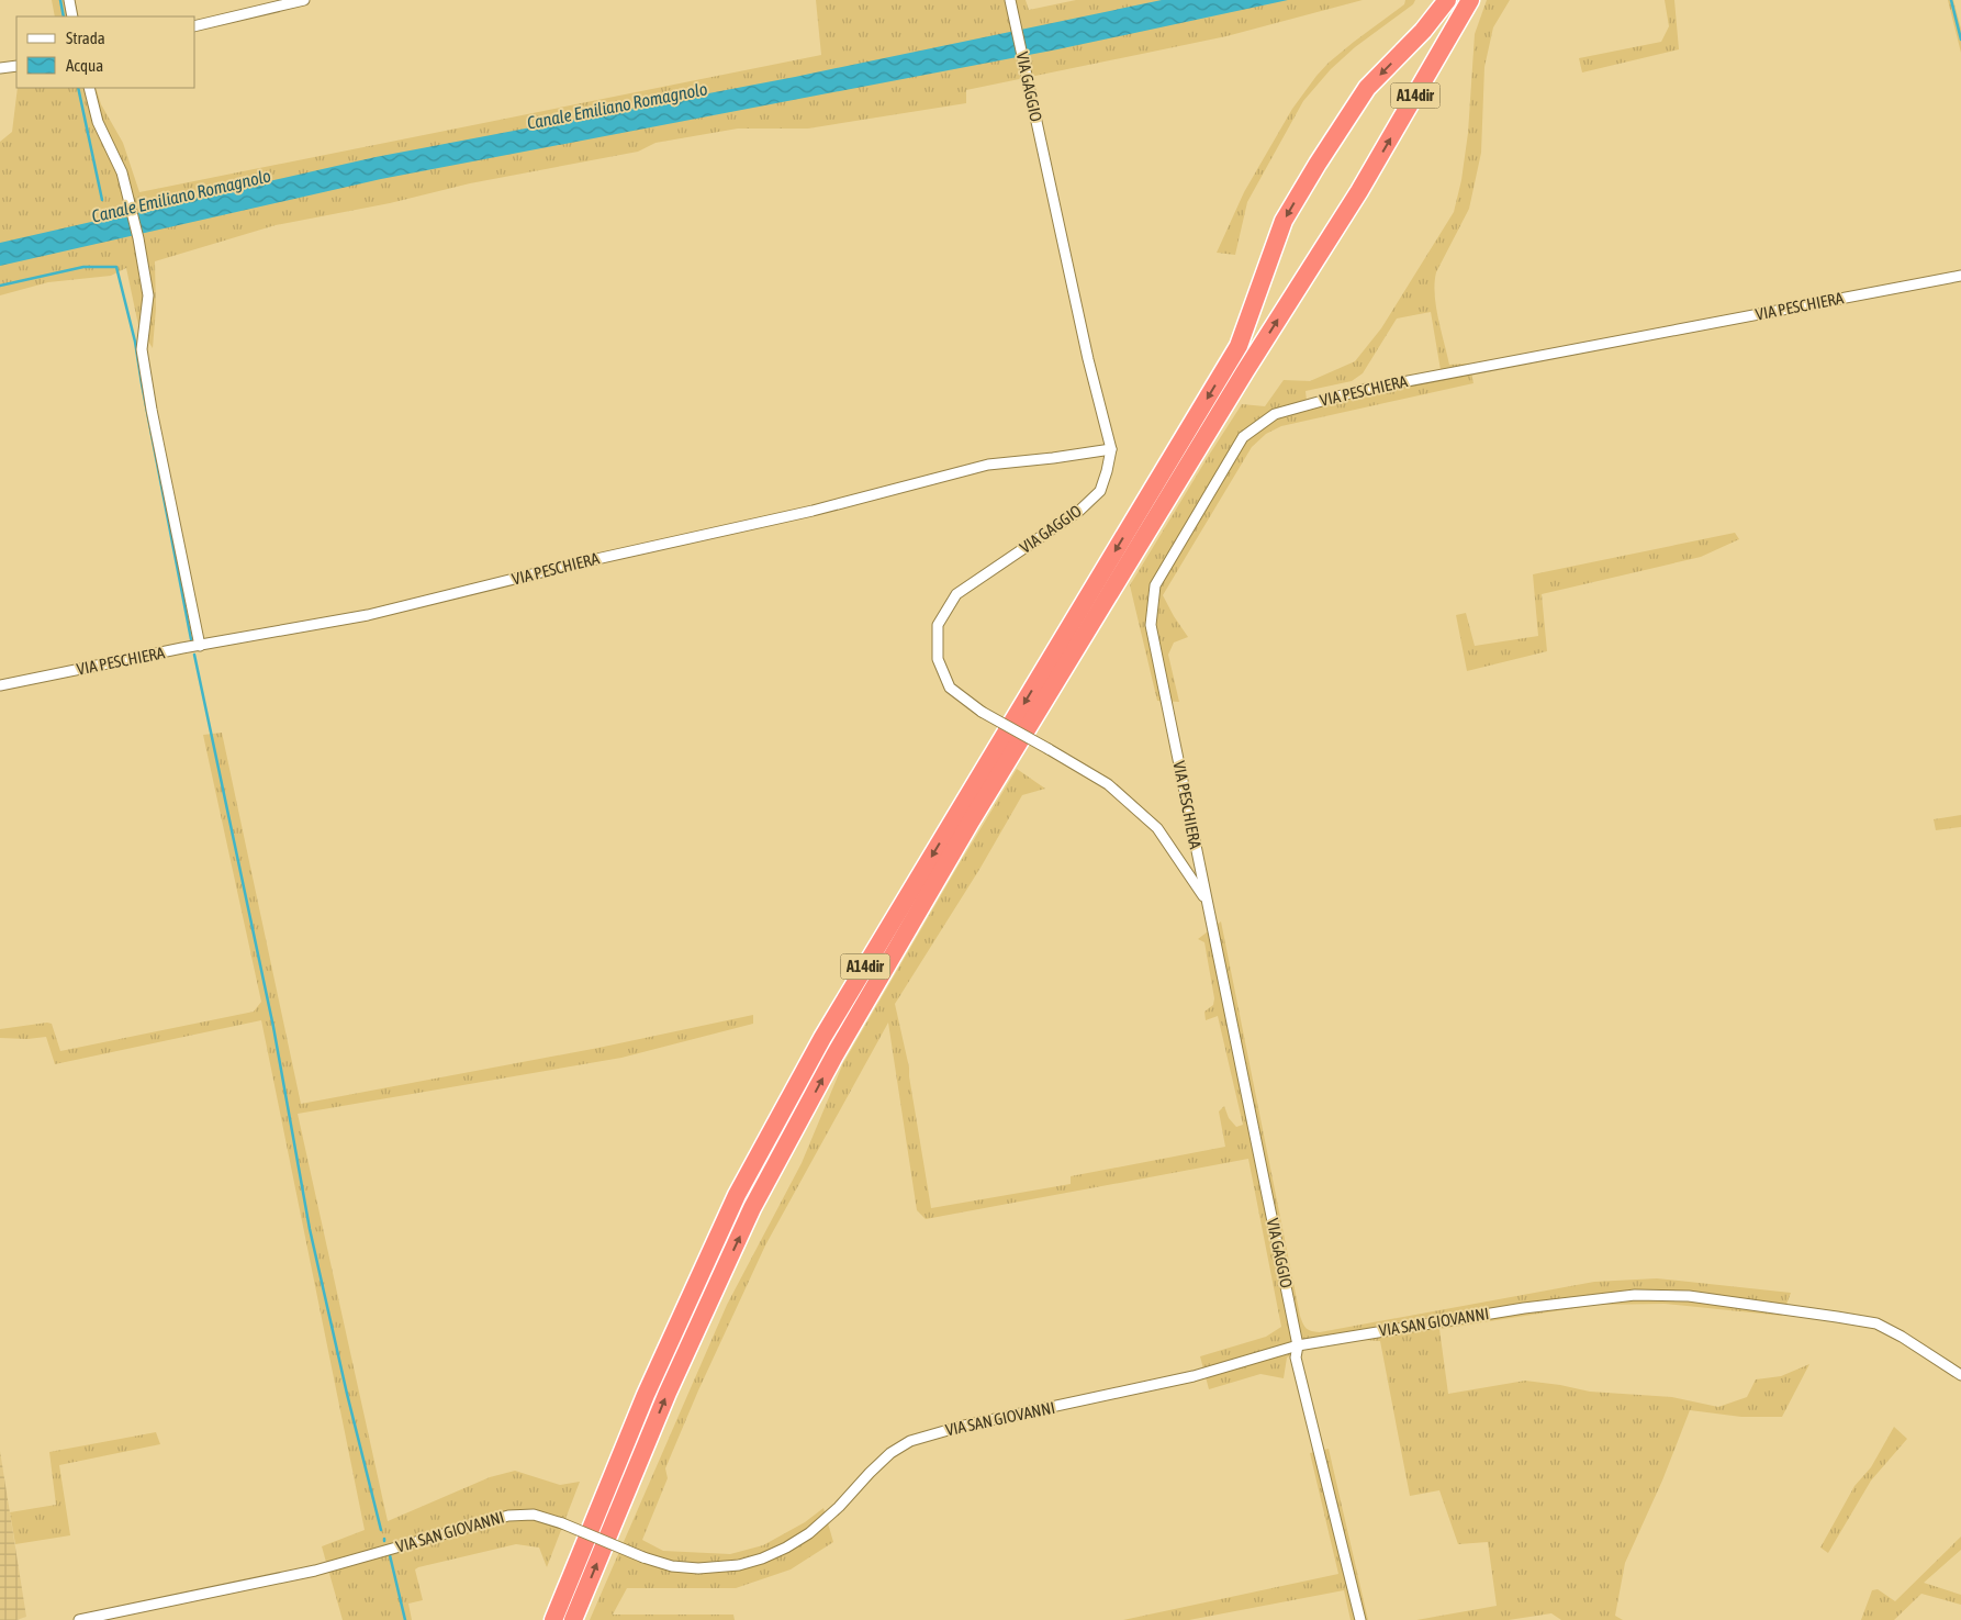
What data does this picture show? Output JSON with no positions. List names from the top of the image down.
{
  "streets": {
    "highway": ["A14dir"],
    "street": ["VIA GAGGIO", "VIA PESCHIERA", "VIA SAN GIOVANNI"]
  },
  "crossings": [
    ["VIA GAGGIO", "VIA PESCHIERA"],
    ["VIA GAGGIO", "VIA SAN GIOVANNI"]
  ],
  "water": ["Canale Emiliano Romagnolo"],
  "legend": ["Strada", "Acqua"]
}
